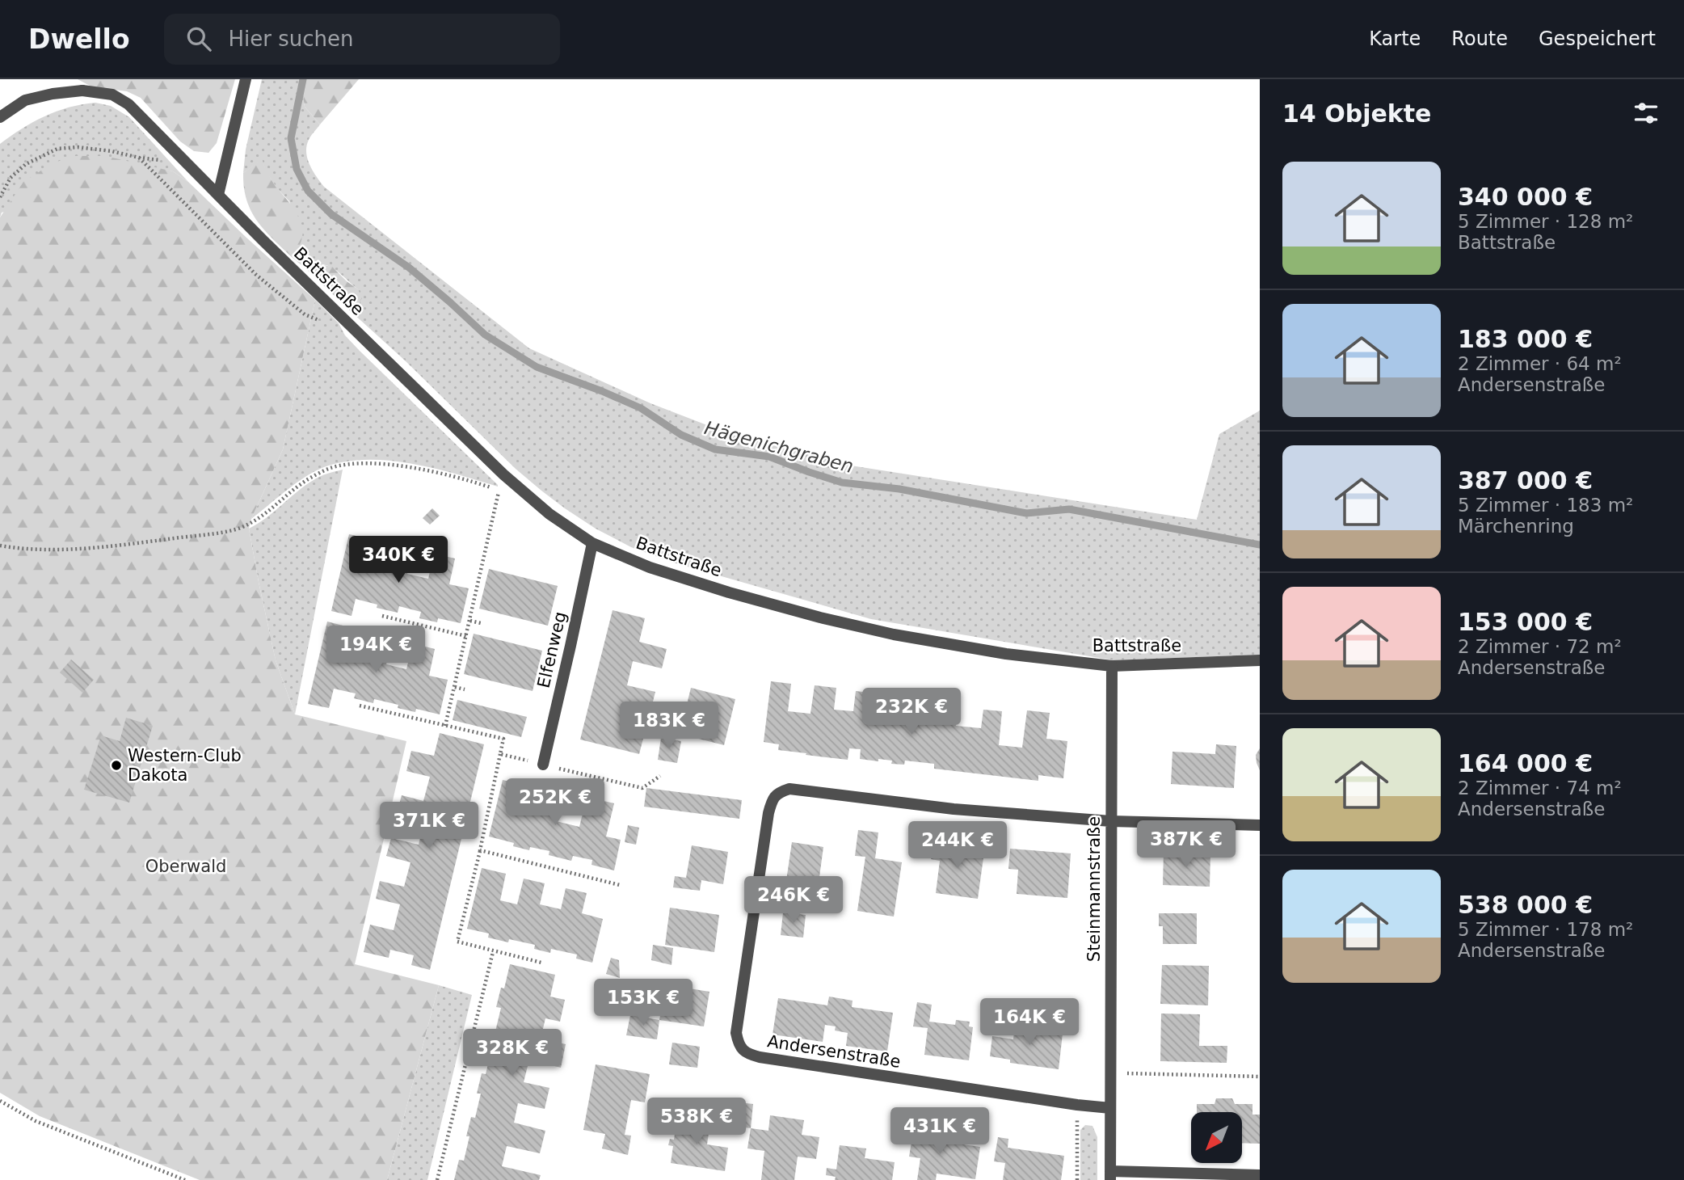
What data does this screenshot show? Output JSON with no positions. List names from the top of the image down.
{
  "streets": {
    "street": [
      "Battstraße",
      "Elfenweg",
      "Steinmannstraße",
      "Andersenstraße"
    ]
  },
  "crossings": [
    ["Battstraße", "Elfenweg"],
    ["Battstraße", "Steinmannstraße"],
    ["Steinmannstraße", "Andersenstraße"]
  ],
  "water": ["Hägenichgraben"],
  "parks": ["Oberwald"],
  "places": ["Western-Club Dakota"],
  "north": "bottom left",
  "page": {
    "header": "Dwello",
    "search": "Hier suchen",
    "nav": ["Karte", "Route", "Gespeichert"],
    "heading": "14 Objekte",
    "list": [
      {
        "name": "340 000 €",
        "note": "5 Zimmer · 128 m² · Battstraße"
      },
      {
        "name": "183 000 €",
        "note": "2 Zimmer · 64 m² · Andersenstraße"
      },
      {
        "name": "387 000 €",
        "note": "5 Zimmer · 183 m² · Märchenring"
      },
      {
        "name": "153 000 €",
        "note": "2 Zimmer · 72 m² · Andersenstraße"
      },
      {
        "name": "164 000 €",
        "note": "2 Zimmer · 74 m² · Andersenstraße"
      },
      {
        "name": "538 000 €",
        "note": "5 Zimmer · 178 m² · Andersenstraße"
      }
    ],
    "price": [
      "340K €",
      "194K €",
      "232K €",
      "183K €",
      "252K €",
      "371K €",
      "387K €",
      "244K €",
      "246K €",
      "153K €",
      "164K €",
      "328K €",
      "538K €",
      "431K €"
    ]
  }
}
